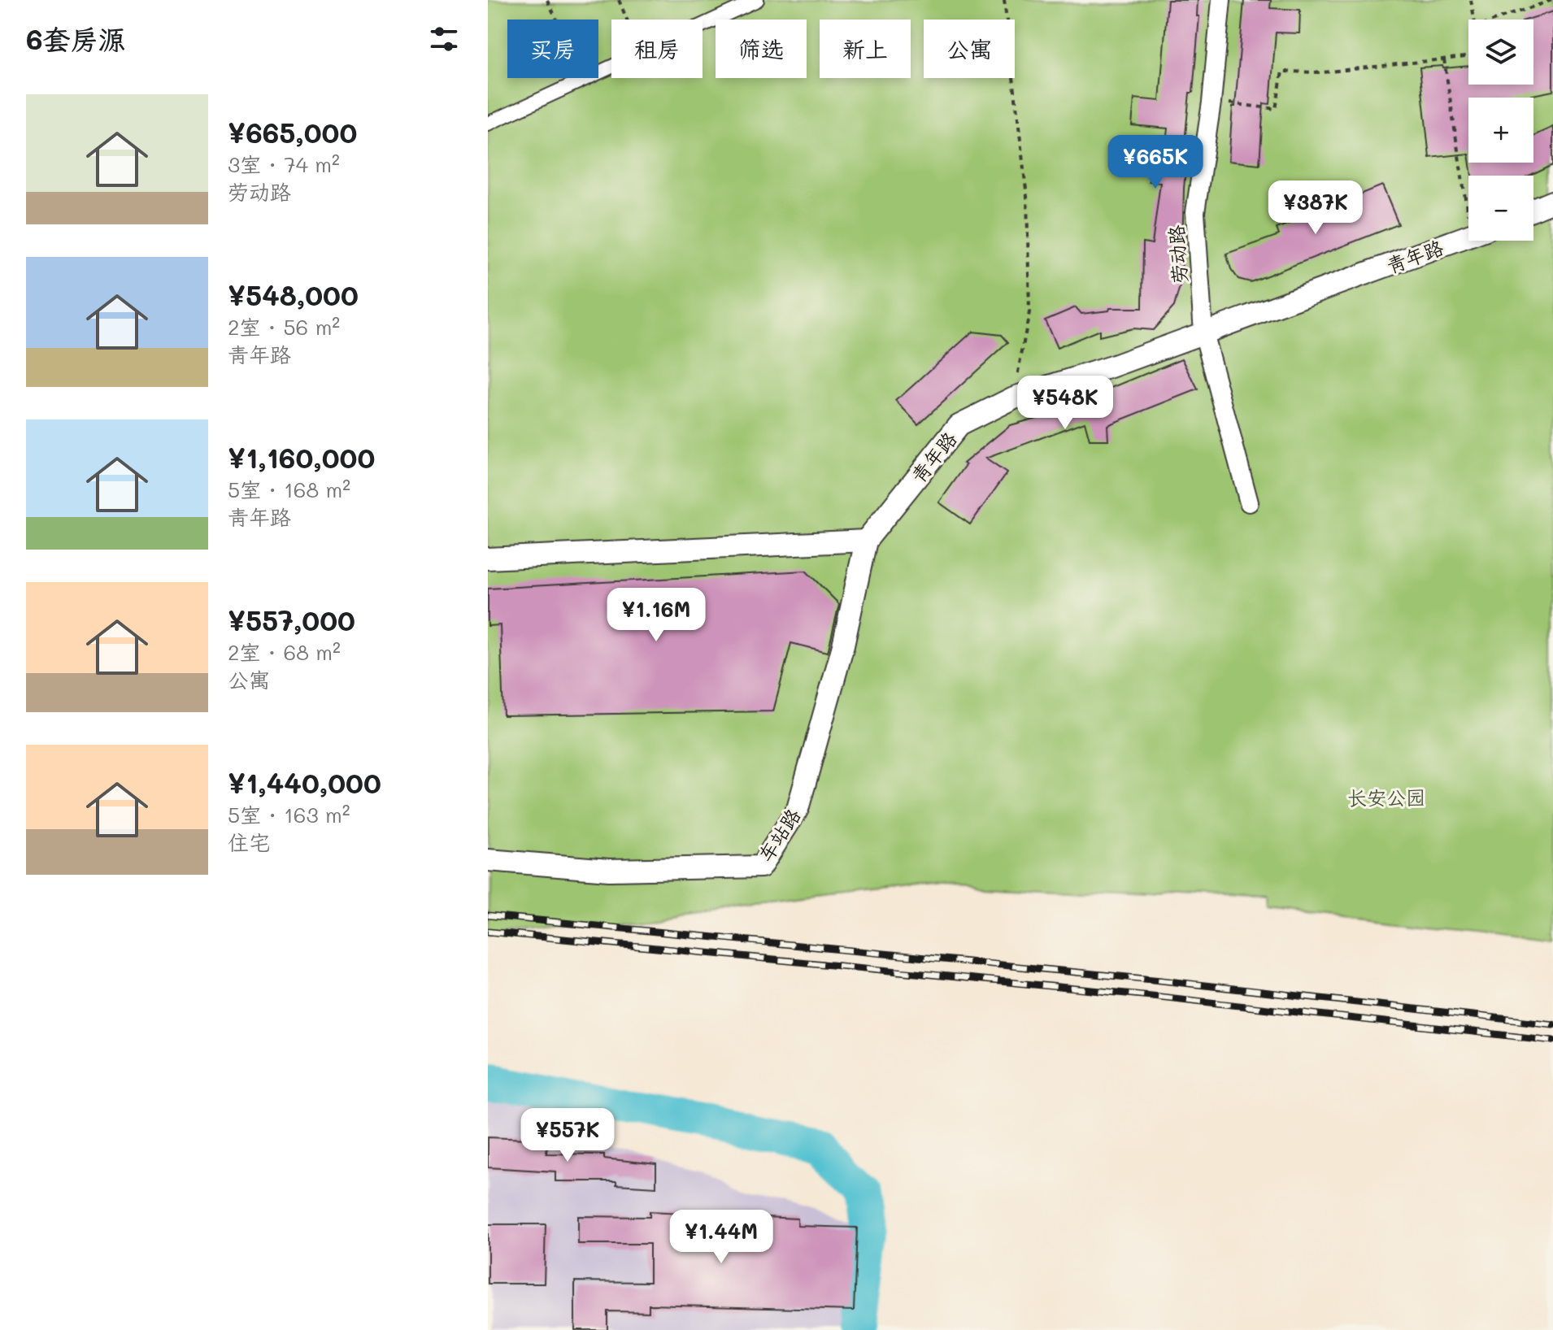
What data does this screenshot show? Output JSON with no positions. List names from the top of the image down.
{
  "streets": {
    "street": ["劳动路", "青年路", "车站路"]
  },
  "crossings": [
    ["劳动路", "青年路"],
    ["青年路", "车站路"]
  ],
  "parks": ["长安公园"],
  "page": {
    "heading": "6套房源",
    "map_buttons": ["+", "−"],
    "chip": [
      "买房",
      "租房",
      "筛选",
      "新上",
      "公寓"
    ],
    "list": [
      {
        "name": "¥665,000",
        "note": "3室 · 74 m² · 劳动路"
      },
      {
        "name": "¥548,000",
        "note": "2室 · 56 m² · 青年路"
      },
      {
        "name": "¥1,160,000",
        "note": "5室 · 168 m² · 青年路"
      },
      {
        "name": "¥557,000",
        "note": "2室 · 68 m² · 公寓"
      },
      {
        "name": "¥1,440,000",
        "note": "5室 · 163 m² · 住宅"
      }
    ],
    "price": [
      "¥665K",
      "¥387K",
      "¥548K",
      "¥1.16M",
      "¥557K",
      "¥1.44M"
    ]
  }
}
